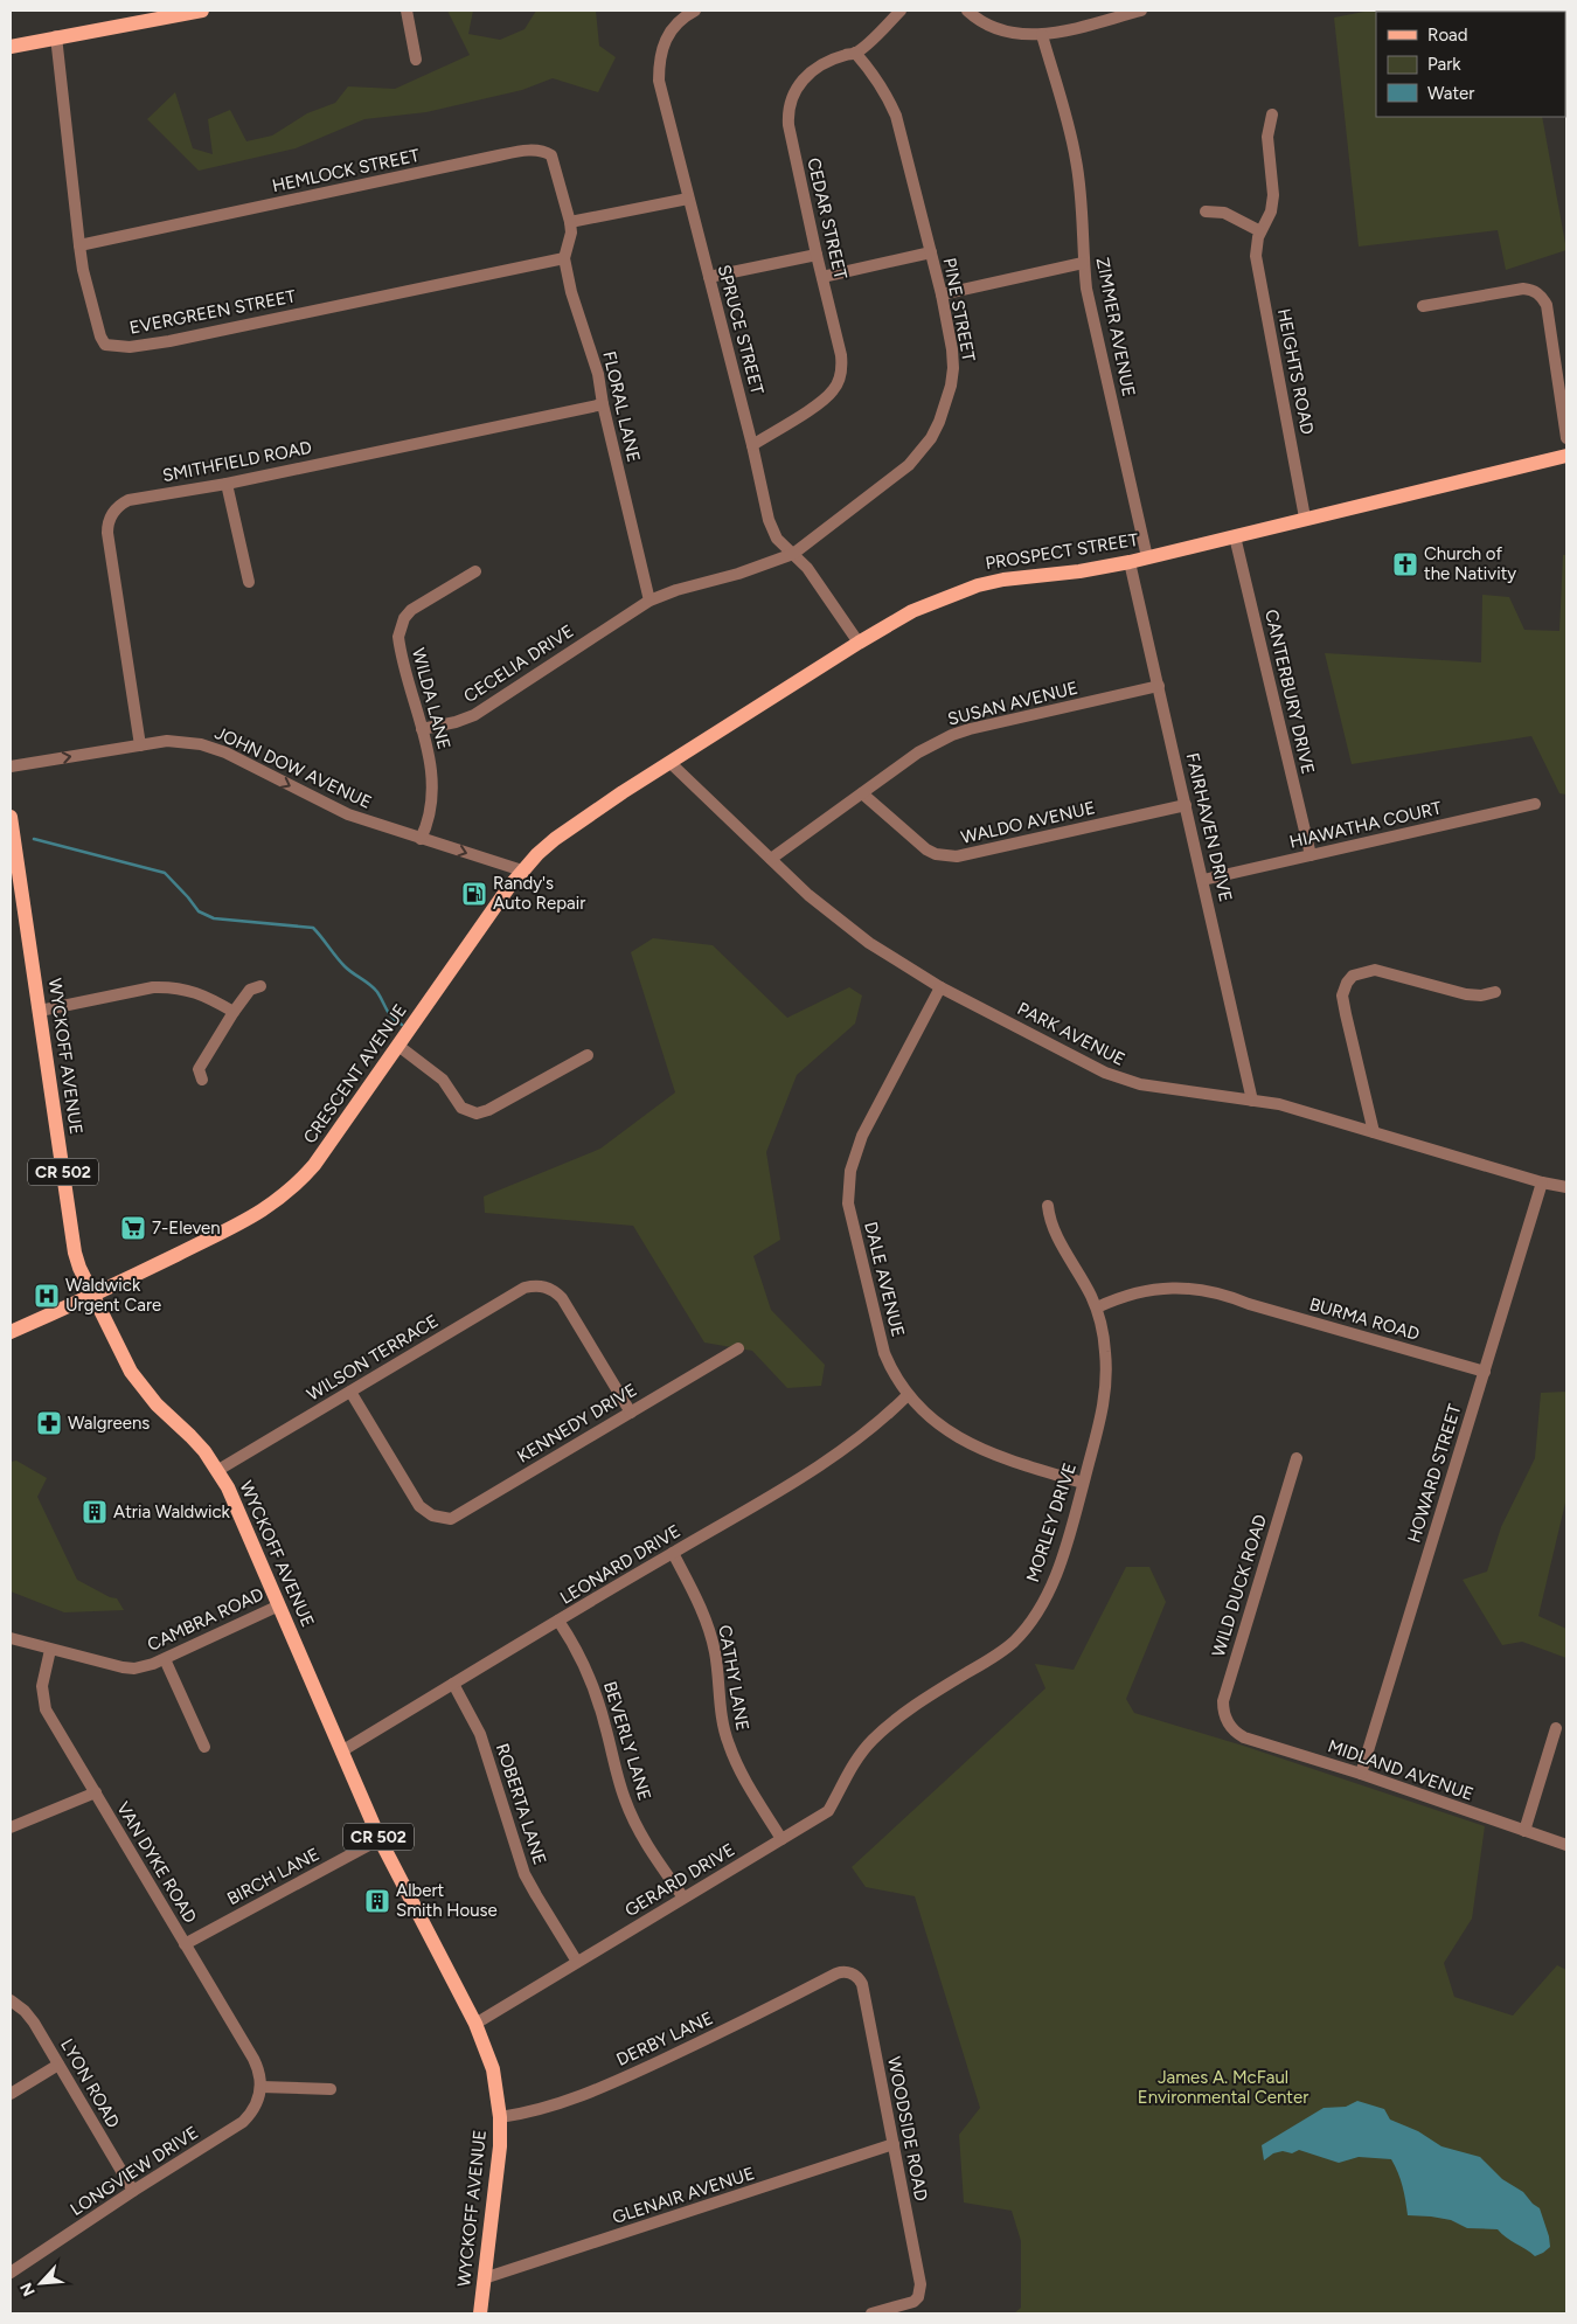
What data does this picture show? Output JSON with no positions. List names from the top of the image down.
{
  "streets": {
    "main road": [
      "PROSPECT STREET",
      "WYCKOFF AVENUE",
      "CRESCENT AVENUE",
      "CR 502"
    ],
    "street": [
      "HEMLOCK STREET",
      "CEDAR STREET",
      "PINE STREET",
      "EVERGREEN STREET",
      "ZIMMER AVENUE",
      "SPRUCE STREET",
      "HEIGHTS ROAD",
      "FLORAL LANE",
      "SMITHFIELD ROAD",
      "CECELIA DRIVE",
      "CANTERBURY DRIVE",
      "WILDA LANE",
      "SUSAN AVENUE",
      "JOHN DOW AVENUE",
      "WALDO AVENUE",
      "HIAWATHA COURT",
      "FAIRHAVEN DRIVE",
      "PARK AVENUE",
      "DALE AVENUE",
      "BURMA ROAD",
      "WILSON TERRACE",
      "KENNEDY DRIVE",
      "HOWARD STREET",
      "MORLEY DRIVE",
      "LEONARD DRIVE",
      "WILD DUCK ROAD",
      "CAMBRA ROAD",
      "CATHY LANE",
      "BEVERLY LANE",
      "MIDLAND AVENUE",
      "ROBERTA LANE",
      "VAN DYKE ROAD",
      "BIRCH LANE",
      "GERARD DRIVE",
      "DERBY LANE",
      "LYON ROAD",
      "WOODSIDE ROAD",
      "LONGVIEW DRIVE",
      "GLENAIR AVENUE"
    ]
  },
  "crossings": [
    ["HEMLOCK STREET", "EVERGREEN STREET"],
    ["HEMLOCK STREET", "FLORAL LANE"],
    ["CEDAR STREET", "PINE STREET"],
    ["CEDAR STREET", "SPRUCE STREET"],
    ["PINE STREET", "SPRUCE STREET"],
    ["PINE STREET", "FLORAL LANE"],
    ["PINE STREET", "CECELIA DRIVE"],
    ["EVERGREEN STREET", "FLORAL LANE"],
    ["ZIMMER AVENUE", "PROSPECT STREET"],
    ["SPRUCE STREET", "PROSPECT STREET"],
    ["HEIGHTS ROAD", "PROSPECT STREET"],
    ["FLORAL LANE", "SMITHFIELD ROAD"],
    ["SMITHFIELD ROAD", "JOHN DOW AVENUE"],
    ["PROSPECT STREET", "CANTERBURY DRIVE"],
    ["PROSPECT STREET", "FAIRHAVEN DRIVE"],
    ["PROSPECT STREET", "PARK AVENUE"],
    ["PROSPECT STREET", "CRESCENT AVENUE"],
    ["CECELIA DRIVE", "WILDA LANE"],
    ["CANTERBURY DRIVE", "HIAWATHA COURT"],
    ["WILDA LANE", "JOHN DOW AVENUE"],
    ["SUSAN AVENUE", "WALDO AVENUE"],
    ["SUSAN AVENUE", "FAIRHAVEN DRIVE"],
    ["SUSAN AVENUE", "PARK AVENUE"],
    ["JOHN DOW AVENUE", "CRESCENT AVENUE"],
    ["WALDO AVENUE", "FAIRHAVEN DRIVE"],
    ["HIAWATHA COURT", "FAIRHAVEN DRIVE"],
    ["FAIRHAVEN DRIVE", "PARK AVENUE"],
    ["PARK AVENUE", "CRESCENT AVENUE"],
    ["PARK AVENUE", "DALE AVENUE"],
    ["PARK AVENUE", "HOWARD STREET"],
    ["WYCKOFF AVENUE", "CRESCENT AVENUE"],
    ["WYCKOFF AVENUE", "WILSON TERRACE"],
    ["WYCKOFF AVENUE", "LEONARD DRIVE"],
    ["WYCKOFF AVENUE", "CAMBRA ROAD"],
    ["WYCKOFF AVENUE", "BIRCH LANE"],
    ["WYCKOFF AVENUE", "GERARD DRIVE"],
    ["WYCKOFF AVENUE", "DERBY LANE"],
    ["WYCKOFF AVENUE", "GLENAIR AVENUE"],
    ["DALE AVENUE", "MORLEY DRIVE"],
    ["DALE AVENUE", "LEONARD DRIVE"],
    ["BURMA ROAD", "HOWARD STREET"],
    ["BURMA ROAD", "MORLEY DRIVE"],
    ["WILSON TERRACE", "KENNEDY DRIVE"],
    ["HOWARD STREET", "MIDLAND AVENUE"],
    ["MORLEY DRIVE", "GERARD DRIVE"],
    ["LEONARD DRIVE", "CATHY LANE"],
    ["LEONARD DRIVE", "BEVERLY LANE"],
    ["LEONARD DRIVE", "ROBERTA LANE"],
    ["WILD DUCK ROAD", "MIDLAND AVENUE"],
    ["CAMBRA ROAD", "VAN DYKE ROAD"],
    ["CATHY LANE", "GERARD DRIVE"],
    ["BEVERLY LANE", "GERARD DRIVE"],
    ["ROBERTA LANE", "GERARD DRIVE"],
    ["VAN DYKE ROAD", "BIRCH LANE"],
    ["VAN DYKE ROAD", "LONGVIEW DRIVE"],
    ["DERBY LANE", "WOODSIDE ROAD"],
    ["LYON ROAD", "LONGVIEW DRIVE"],
    ["WOODSIDE ROAD", "GLENAIR AVENUE"]
  ],
  "one_way": ["JOHN DOW AVENUE"],
  "parks": ["James A. McFaul Environmental Center"],
  "places": {
    "church": ["Church of the Nativity"],
    "fuel station": ["Randy's Auto Repair"],
    "supermarket": ["7-Eleven"],
    "hospital": ["Waldwick Urgent Care"],
    "pharmacy": ["Walgreens"],
    "building": ["Atria Waldwick", "Albert Smith House"]
  },
  "legend": ["Road", "Park", "Water"],
  "north": "bottom left"
}
